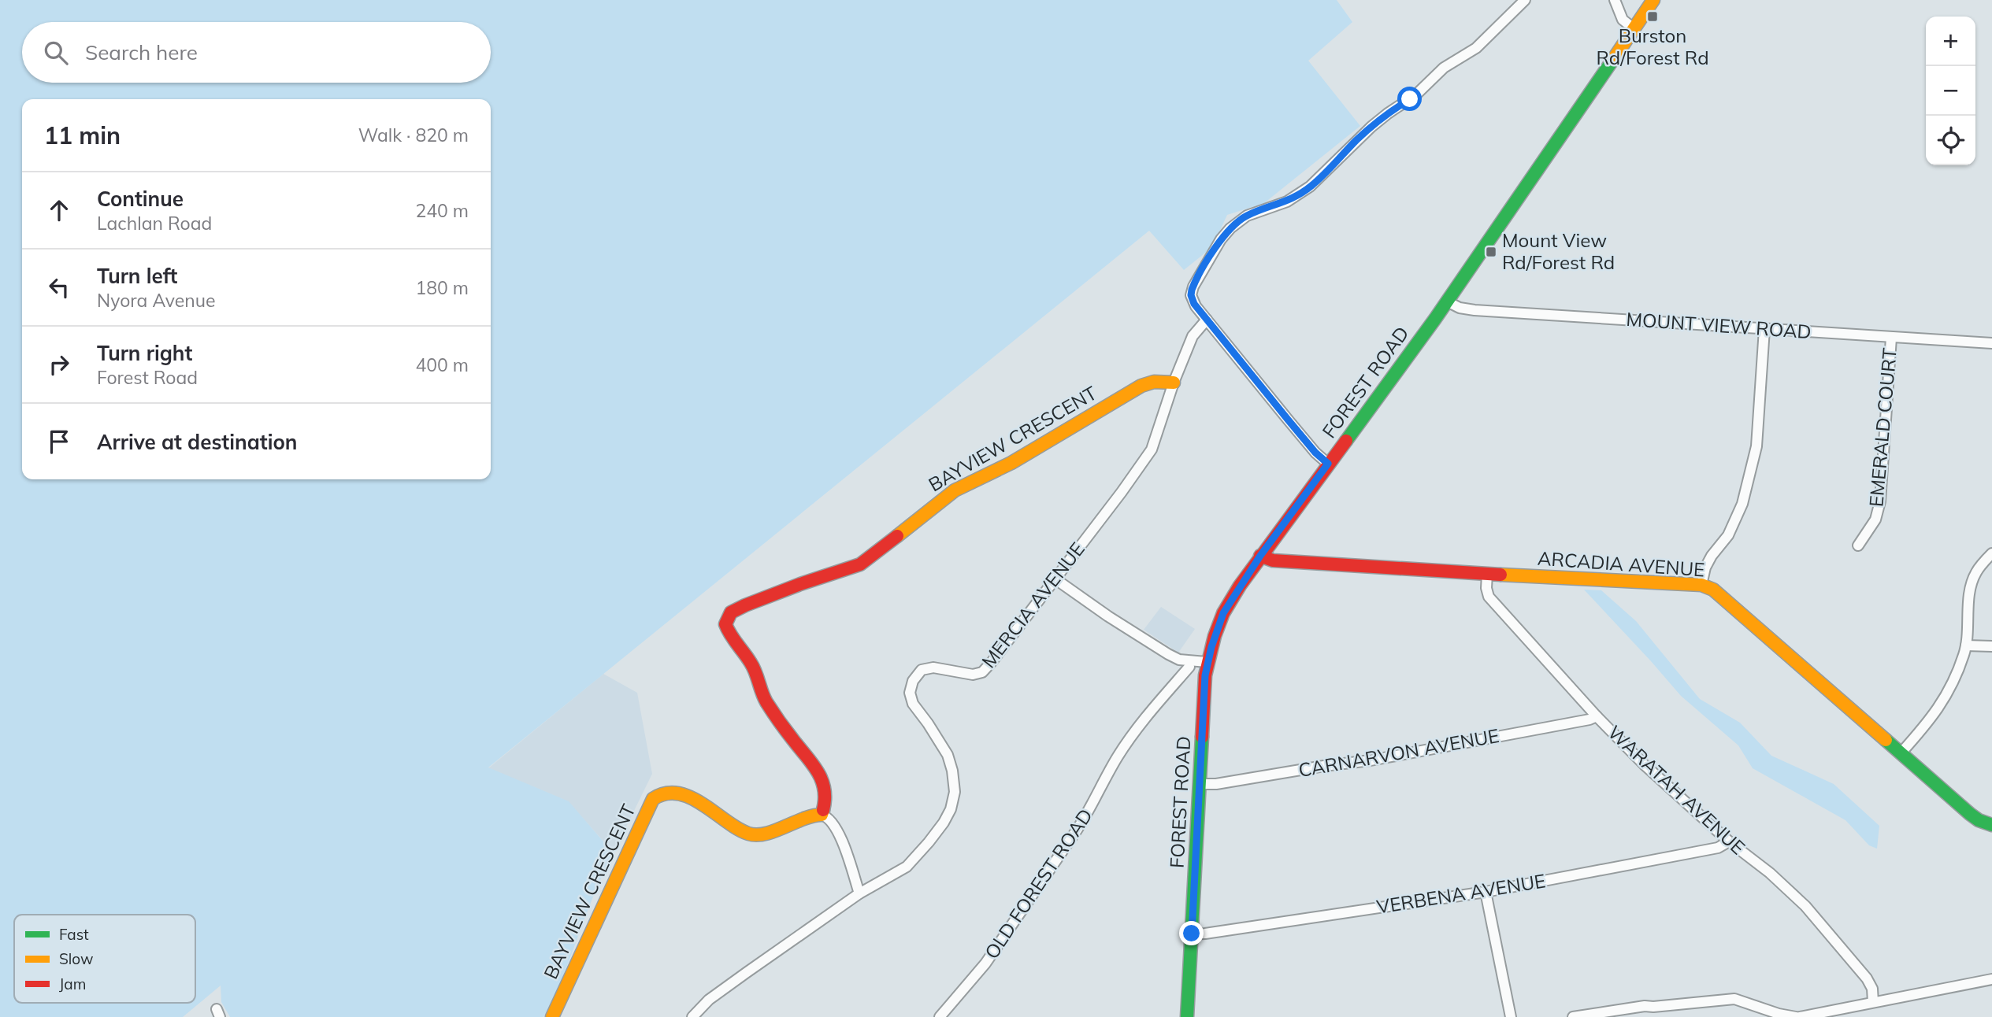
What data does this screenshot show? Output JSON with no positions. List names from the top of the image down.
{
  "streets": {
    "street": [
      "MOUNT VIEW ROAD",
      "FOREST ROAD",
      "EMERALD COURT",
      "BAYVIEW CRESCENT",
      "ARCADIA AVENUE",
      "MERCIA AVENUE",
      "CARNARVON AVENUE",
      "WARATAH AVENUE",
      "OLD FOREST ROAD",
      "VERBENA AVENUE"
    ]
  },
  "crossings": [
    ["MOUNT VIEW ROAD", "FOREST ROAD"],
    ["MOUNT VIEW ROAD", "EMERALD COURT"],
    ["FOREST ROAD", "ARCADIA AVENUE"],
    ["FOREST ROAD", "CARNARVON AVENUE"],
    ["FOREST ROAD", "VERBENA AVENUE"],
    ["BAYVIEW CRESCENT", "MERCIA AVENUE"],
    ["ARCADIA AVENUE", "WARATAH AVENUE"],
    ["CARNARVON AVENUE", "WARATAH AVENUE"],
    ["WARATAH AVENUE", "VERBENA AVENUE"]
  ],
  "places": {
    "transit": ["Burston Rd/Forest Rd", "Mount View Rd/Forest Rd"]
  },
  "legend": ["Fast", "Slow", "Jam"],
  "page": {
    "map_buttons": ["+", "−"],
    "search": "Search here",
    "heading": ["11 min", "Walk · 820 m"],
    "list": [
      ["Continue", "Lachlan Road", "240 m"],
      ["Turn left", "Nyora Avenue", "180 m"],
      ["Turn right", "Forest Road", "400 m"],
      "Arrive at destination"
    ]
  }
}
